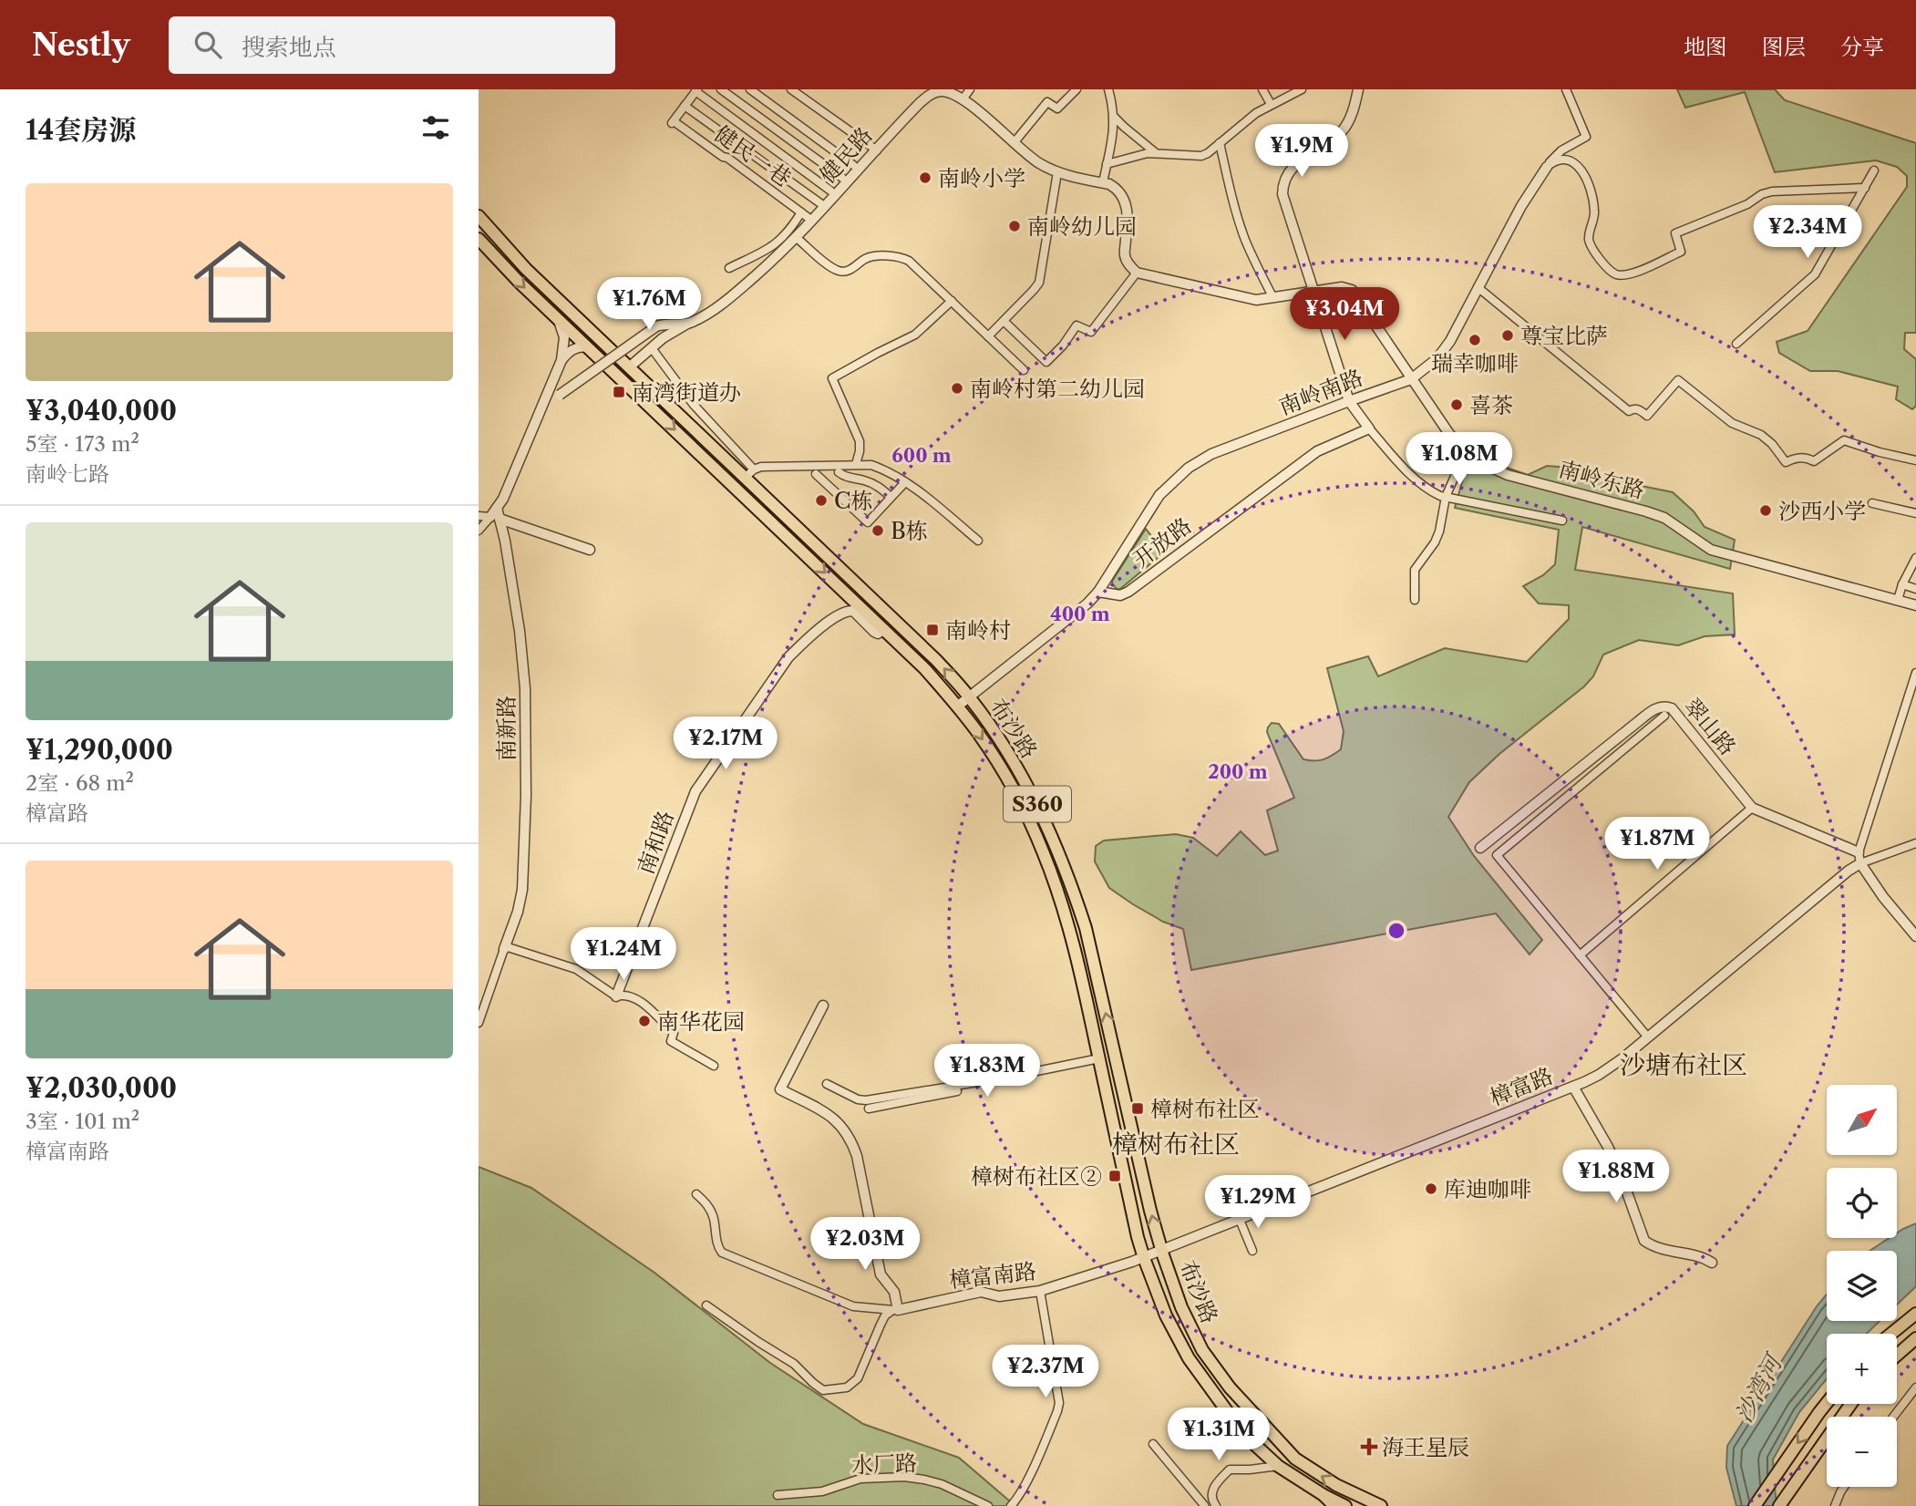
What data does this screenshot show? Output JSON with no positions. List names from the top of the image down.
{
  "streets": {
    "main road": ["布沙路", "S360"],
    "street": [
      "健民路",
      "健民一巷",
      "南岭南路",
      "南岭东路",
      "开放路",
      "翠山路",
      "南新路",
      "南和路",
      "樟富路",
      "樟富南路",
      "水厂路"
    ]
  },
  "crossings": [
    ["健民路", "健民一巷"],
    ["南岭南路", "南岭东路"],
    ["南岭南路", "开放路"],
    ["布沙路", "南和路"],
    ["布沙路", "樟富路"],
    ["布沙路", "樟富南路"],
    ["樟富路", "樟富南路"]
  ],
  "districts": ["沙塘布社区", "樟树布社区"],
  "water": ["沙湾河"],
  "places": {
    "other": [
      "南岭小学",
      "南岭幼儿园",
      "尊宝比萨",
      "瑞幸咖啡",
      "南岭村第二幼儿园",
      "喜茶",
      "C栋",
      "沙西小学",
      "B栋",
      "南华花园",
      "库迪咖啡"
    ],
    "transit": [
      "南湾街道办",
      "南岭村",
      "樟树布社区",
      "樟树布社区②"
    ],
    "health": ["海王星辰"]
  },
  "north": "top right",
  "page": {
    "header": "Nestly",
    "search": "搜索地点",
    "nav": ["地图", "图层", "分享"],
    "heading": "14套房源",
    "price": [
      "¥1.9M",
      "¥2.34M",
      "¥1.76M",
      "¥3.04M",
      "¥1.08M",
      "¥2.17M",
      "¥1.87M",
      "¥1.24M",
      "¥1.83M",
      "¥1.88M",
      "¥1.29M",
      "¥2.03M",
      "¥2.37M",
      "¥1.31M"
    ],
    "list": [
      {
        "name": "¥3,040,000",
        "note": "5室 · 173 m² · 南岭七路"
      },
      {
        "name": "¥1,290,000",
        "note": "2室 · 68 m² · 樟富路"
      },
      {
        "name": "¥2,030,000",
        "note": "3室 · 101 m² · 樟富南路"
      }
    ],
    "map_buttons": ["+", "−"]
  },
  "rings": ["600 m", "400 m", "200 m"]
}
